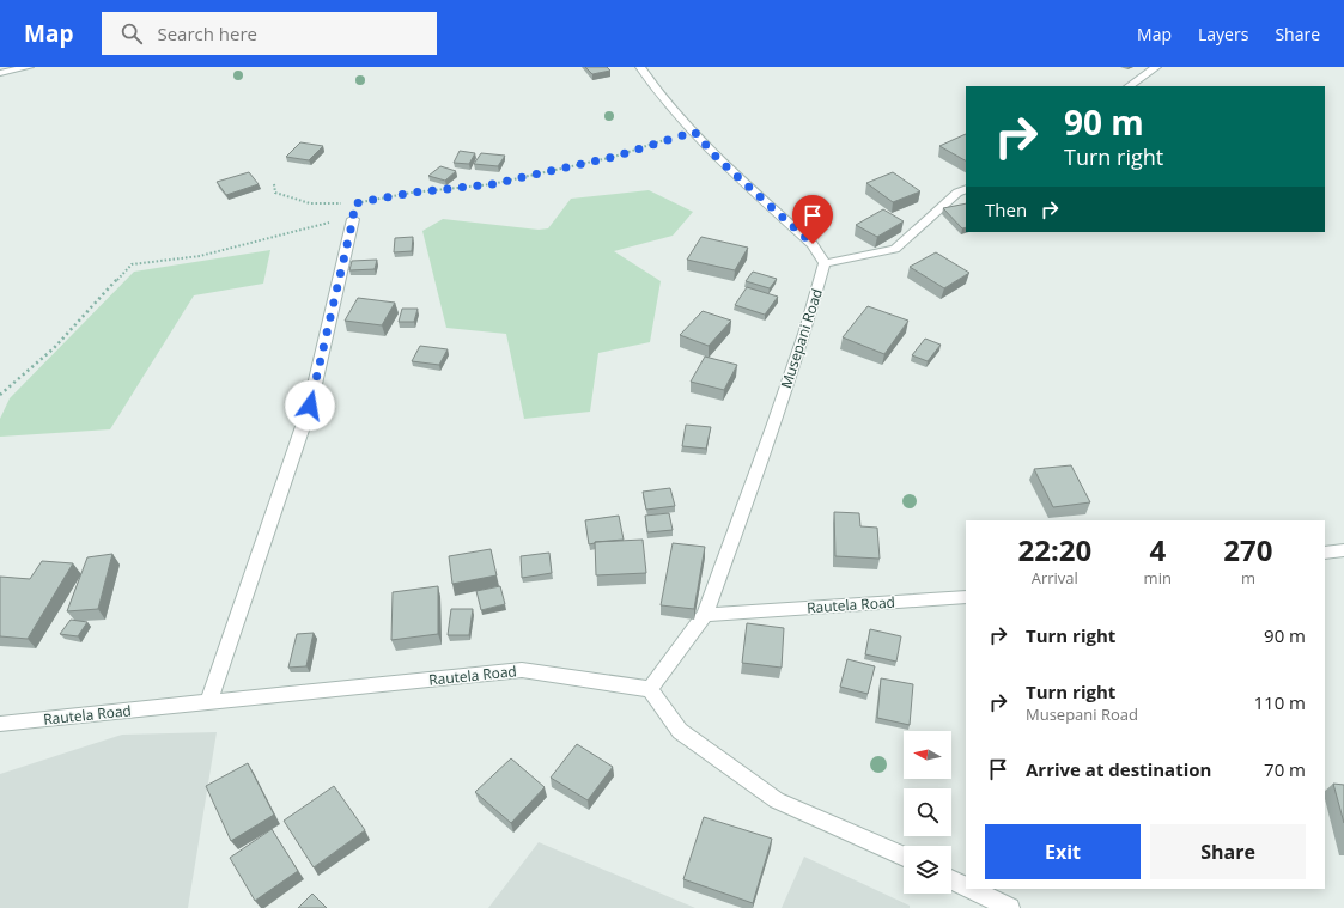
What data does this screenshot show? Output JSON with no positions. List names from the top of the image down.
{
  "streets": {
    "street": ["Musepani Road", "Rautela Road"]
  },
  "crossings": [
    ["Musepani Road", "Rautela Road"]
  ],
  "north": "left",
  "page": {
    "header": "Map",
    "search": "Search here",
    "nav": ["Map", "Layers", "Share"],
    "turn": ["90 m", "Turn right"],
    "then": "Then",
    "eta": [
      "22:20",
      "Arrival",
      "4",
      "min",
      "270",
      "m"
    ],
    "list": [
      {
        "name": "Turn right",
        "value": "90 m"
      },
      {
        "name": "Turn right",
        "note": "Musepani Road",
        "value": "110 m"
      },
      {
        "name": "Arrive at destination",
        "value": "70 m"
      }
    ],
    "buttons": ["Exit", "Share"]
  }
}
